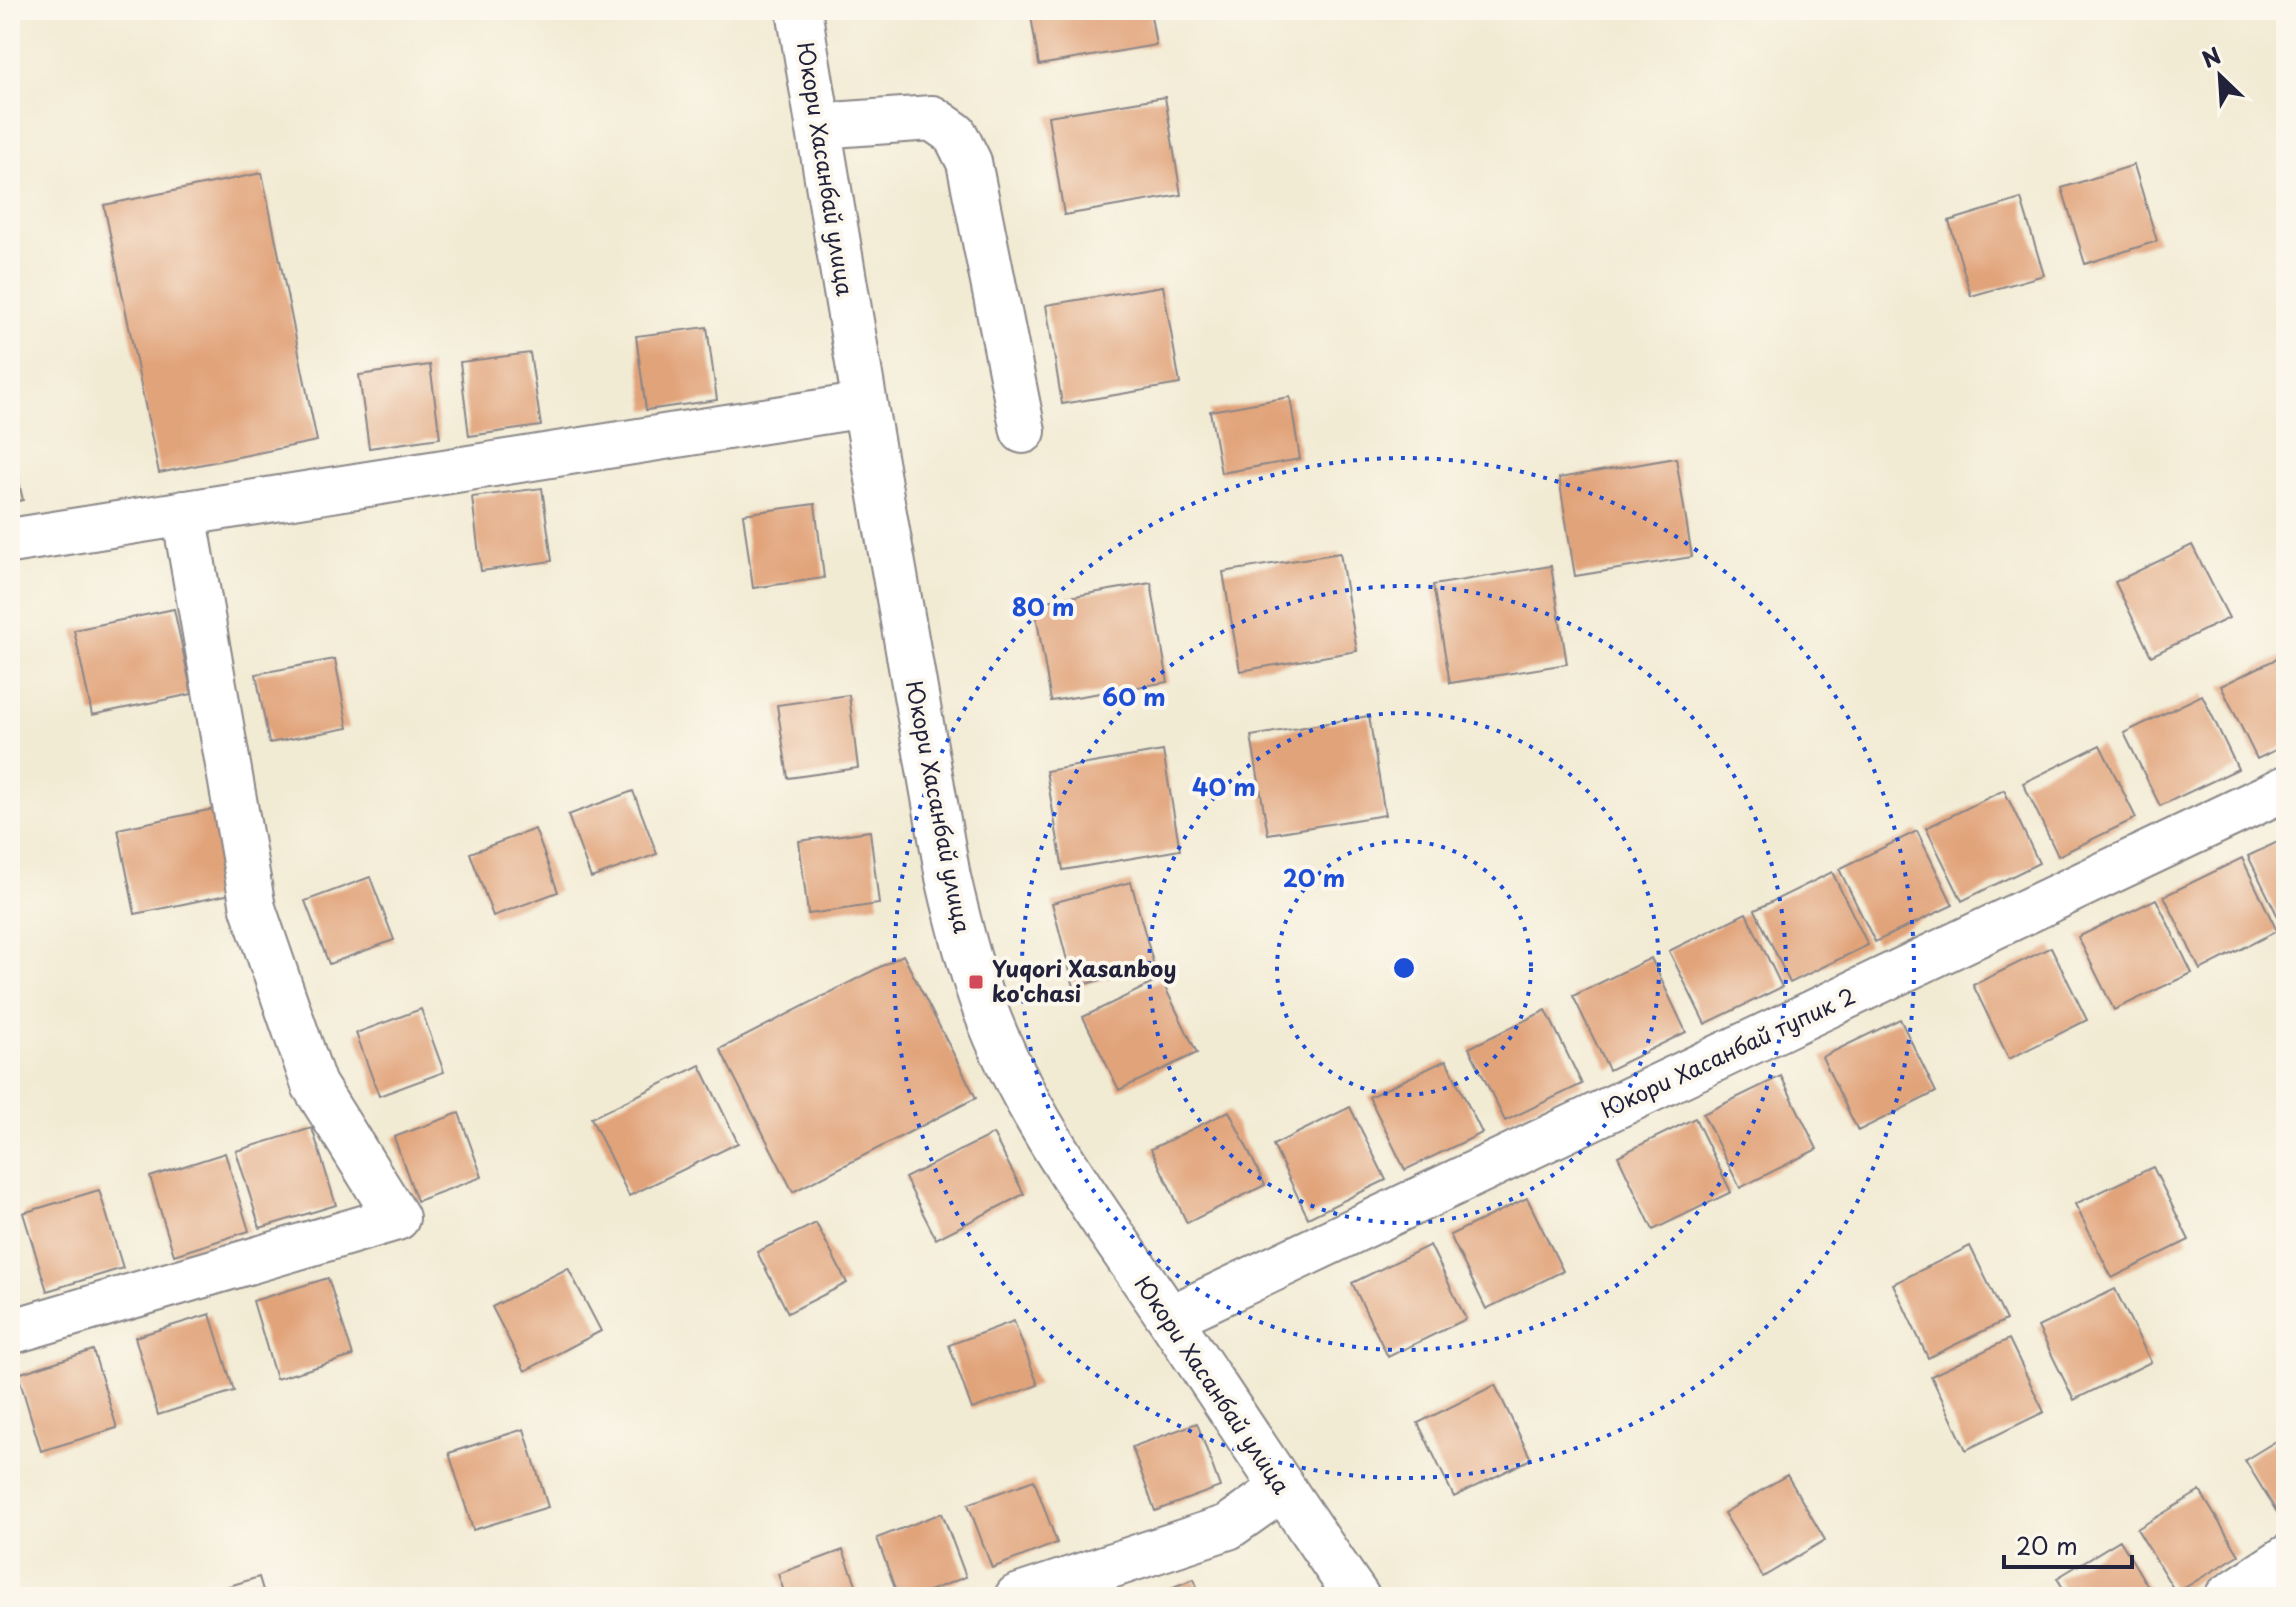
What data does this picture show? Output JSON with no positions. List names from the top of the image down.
{
  "streets": {
    "street": ["Юкори Хасанбай улица", "Юкори Хасанбай тупик 2"]
  },
  "crossings": [
    ["Юкори Хасанбай улица", "Юкори Хасанбай тупик 2"]
  ],
  "places": {
    "transit": ["Yuqori Xasanboy ko'chasi"]
  },
  "scale_bar": "20 m",
  "north": "top left",
  "rings": [
    "80 m",
    "60 m",
    "40 m",
    "20 m"
  ]
}
